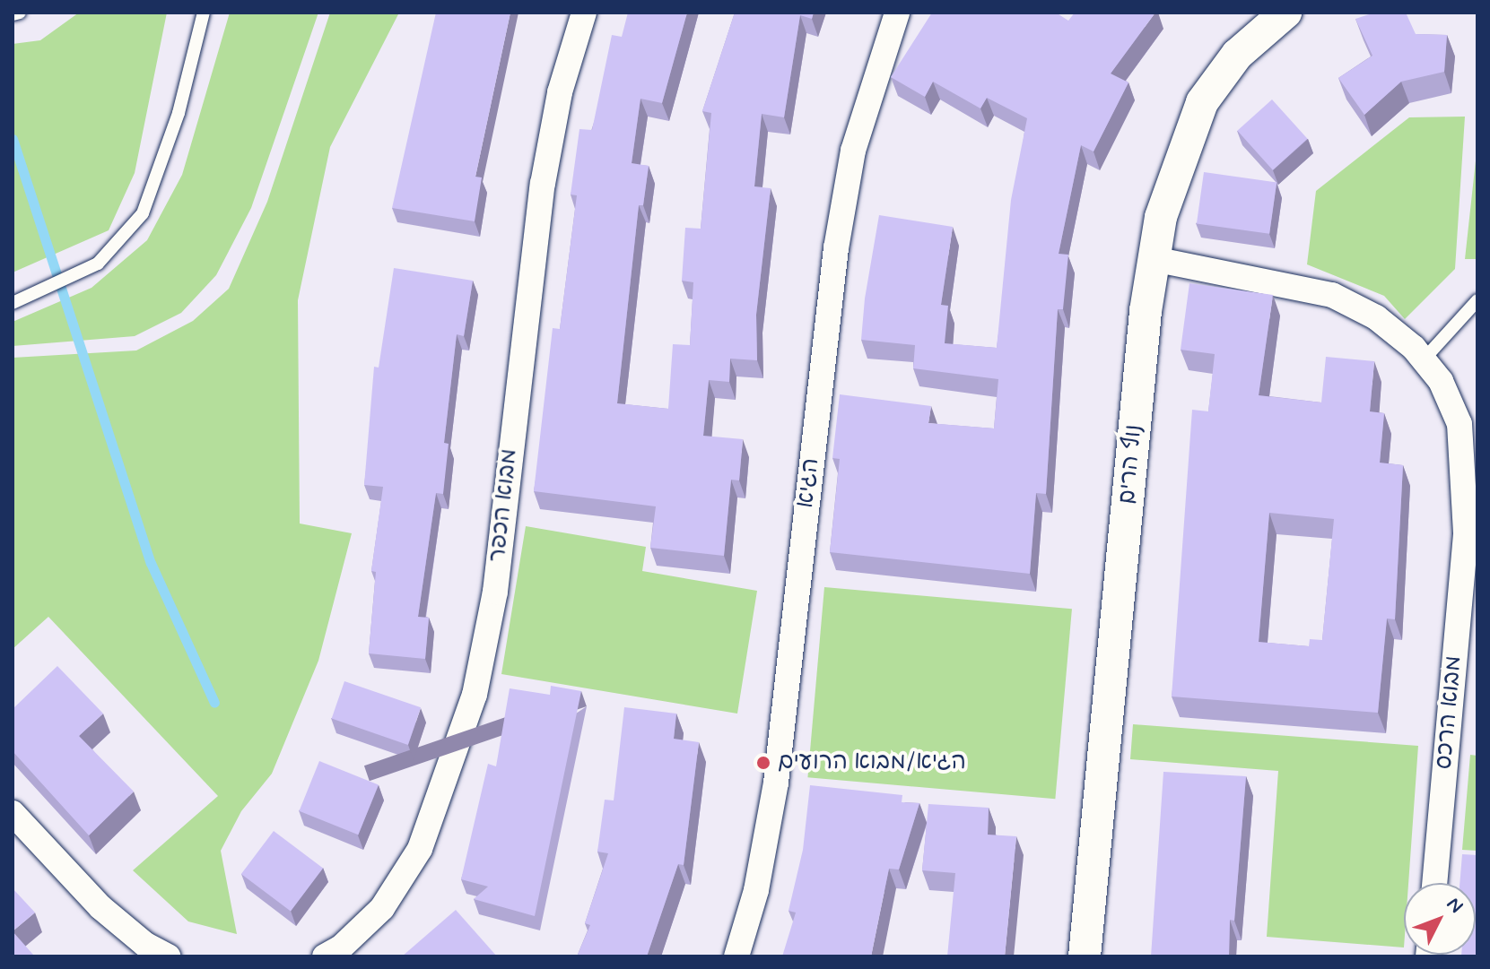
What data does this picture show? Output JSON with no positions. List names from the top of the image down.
{
  "streets": {
    "street": [
      "נוף הרים",
      "הגיא",
      "מבוא הכפר",
      "מבוא הרכס"
    ]
  },
  "crossings": [
    ["נוף הרים", "מבוא הרכס"]
  ],
  "places": ["הגיא/מבוא הרועים"],
  "north": "top right"
}
